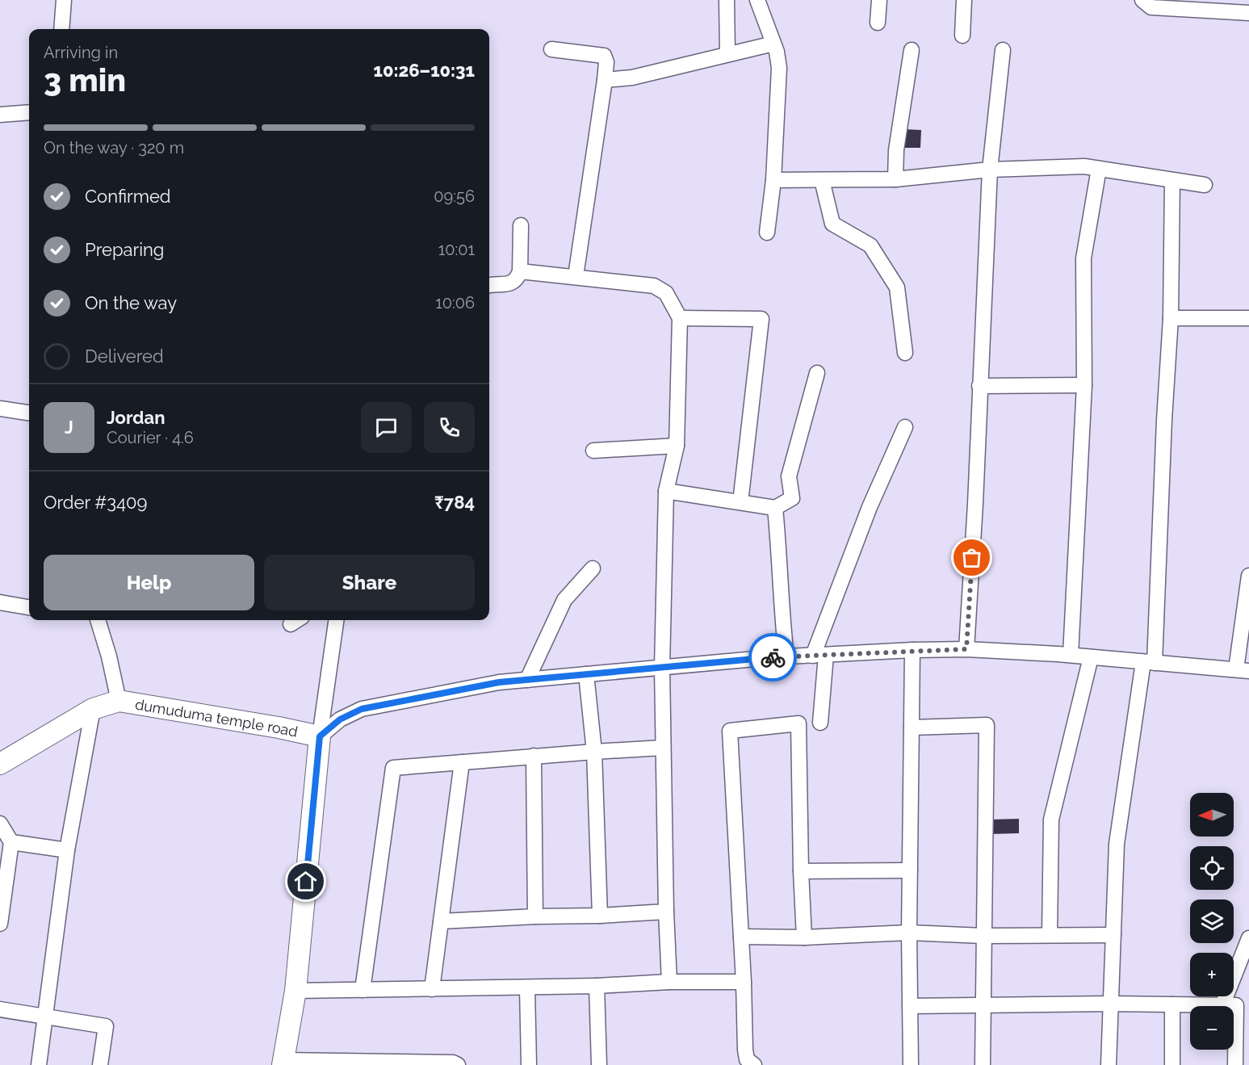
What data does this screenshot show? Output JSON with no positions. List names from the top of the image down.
{
  "streets": {
    "street": ["dumuduma temple road"]
  },
  "north": "left",
  "page": {
    "heading": ["3 min", "Arriving in", "10:26–10:31"],
    "panel": [
      "Jordan",
      "Courier · 4.6",
      "Order #3409",
      "₹784"
    ],
    "bar": "On the way · 320 m",
    "list": [
      ["Confirmed", "09:56"],
      ["Preparing", "10:01"],
      ["On the way", "10:06"],
      "Delivered"
    ],
    "round": "J",
    "buttons": ["Help", "Share"],
    "map_buttons": ["+", "−"]
  }
}
